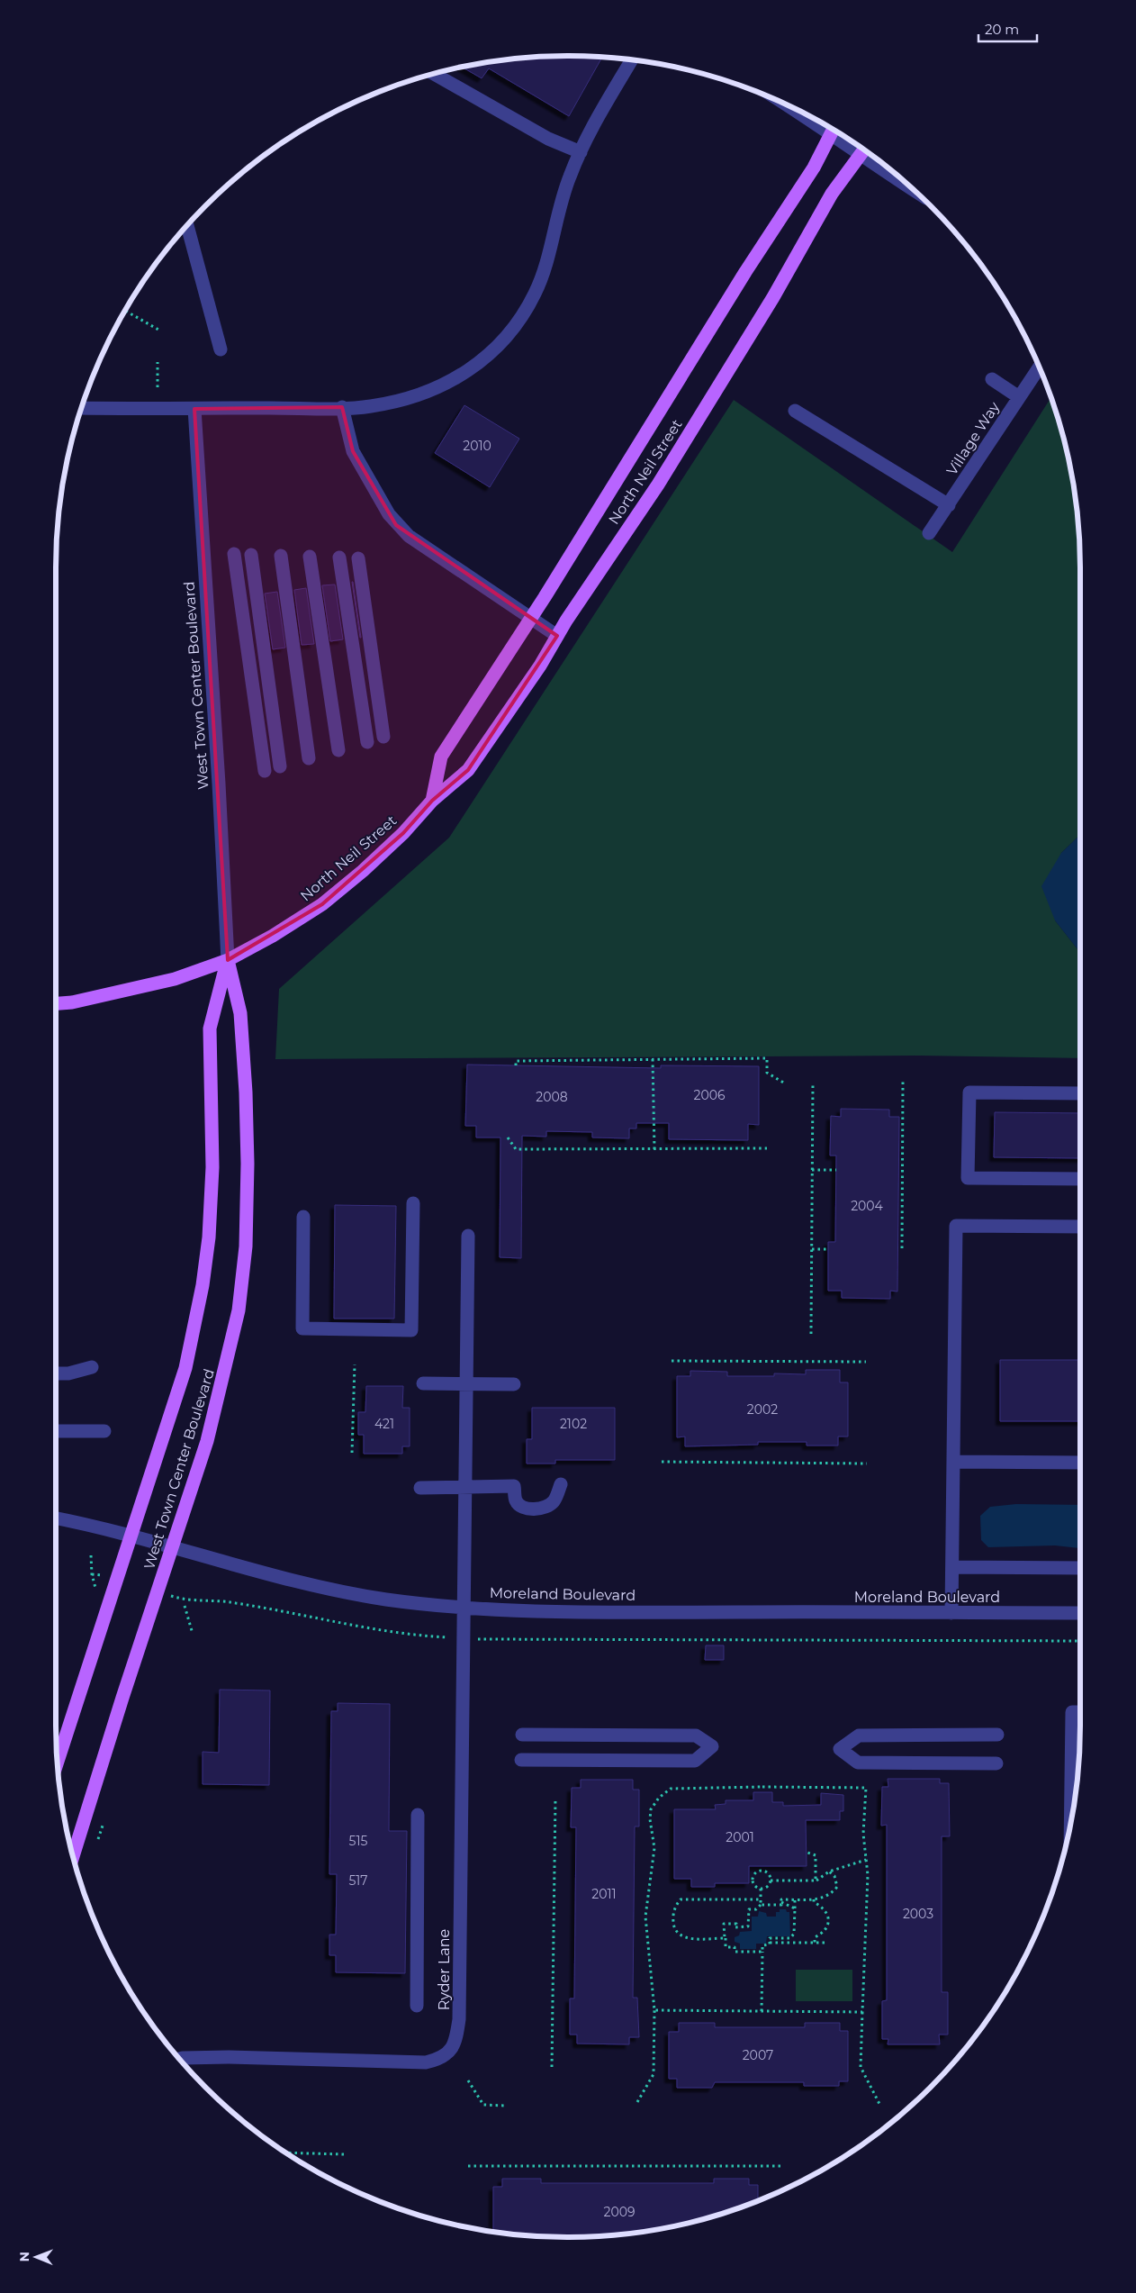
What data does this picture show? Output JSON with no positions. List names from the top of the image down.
{
  "streets": {
    "main road": ["North Neil Street", "West Town Center Boulevard"],
    "street": ["Village Way", "Moreland Boulevard", "Ryder Lane"]
  },
  "crossings": [
    ["North Neil Street", "West Town Center Boulevard"],
    ["West Town Center Boulevard", "Moreland Boulevard"],
    ["Moreland Boulevard", "Ryder Lane"]
  ],
  "house_numbers": [
    "2010",
    "2006",
    "2008",
    "2004",
    "2002",
    "421",
    "2102",
    "2001",
    "515",
    "517",
    "2011",
    "2003",
    "2007",
    "2009"
  ],
  "scale_bar": "20 m",
  "north": "left"
}
